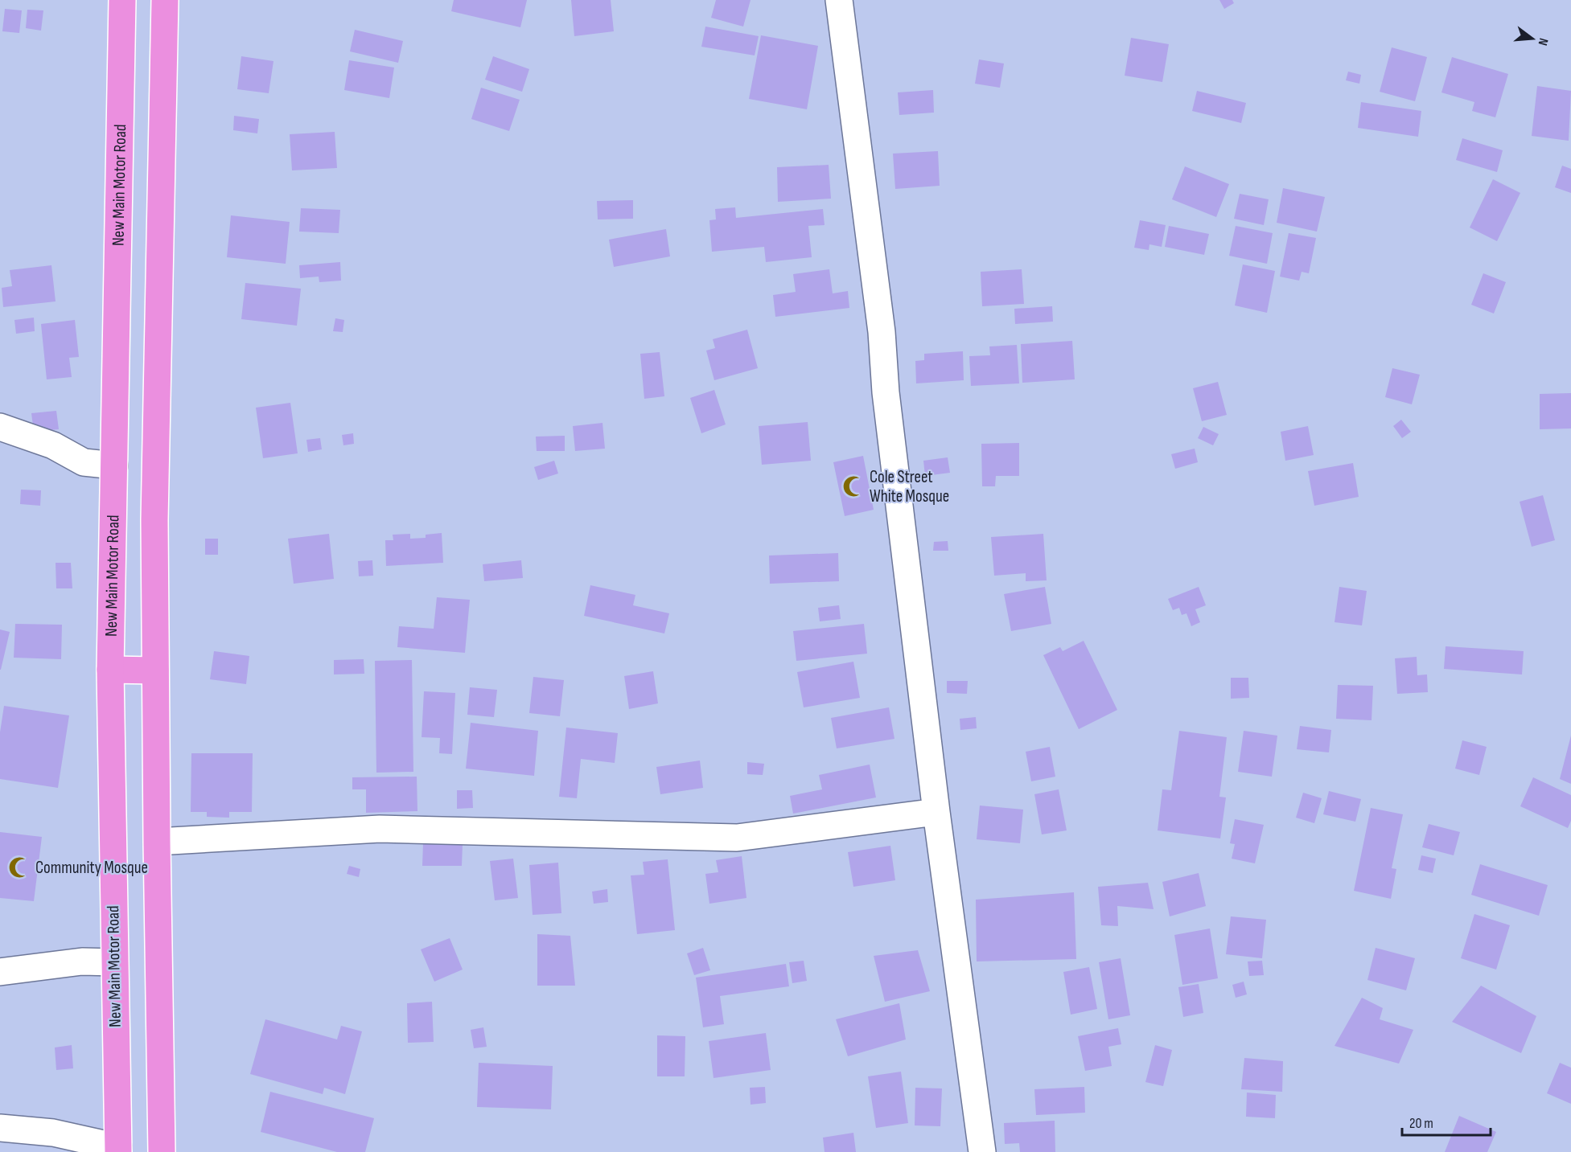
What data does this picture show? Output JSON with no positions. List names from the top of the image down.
{
  "streets": {
    "highway": ["New Main Motor Road"]
  },
  "places": {
    "mosque": ["Cole Street White Mosque", "Community Mosque"]
  },
  "scale_bar": "20 m",
  "north": "right"
}
